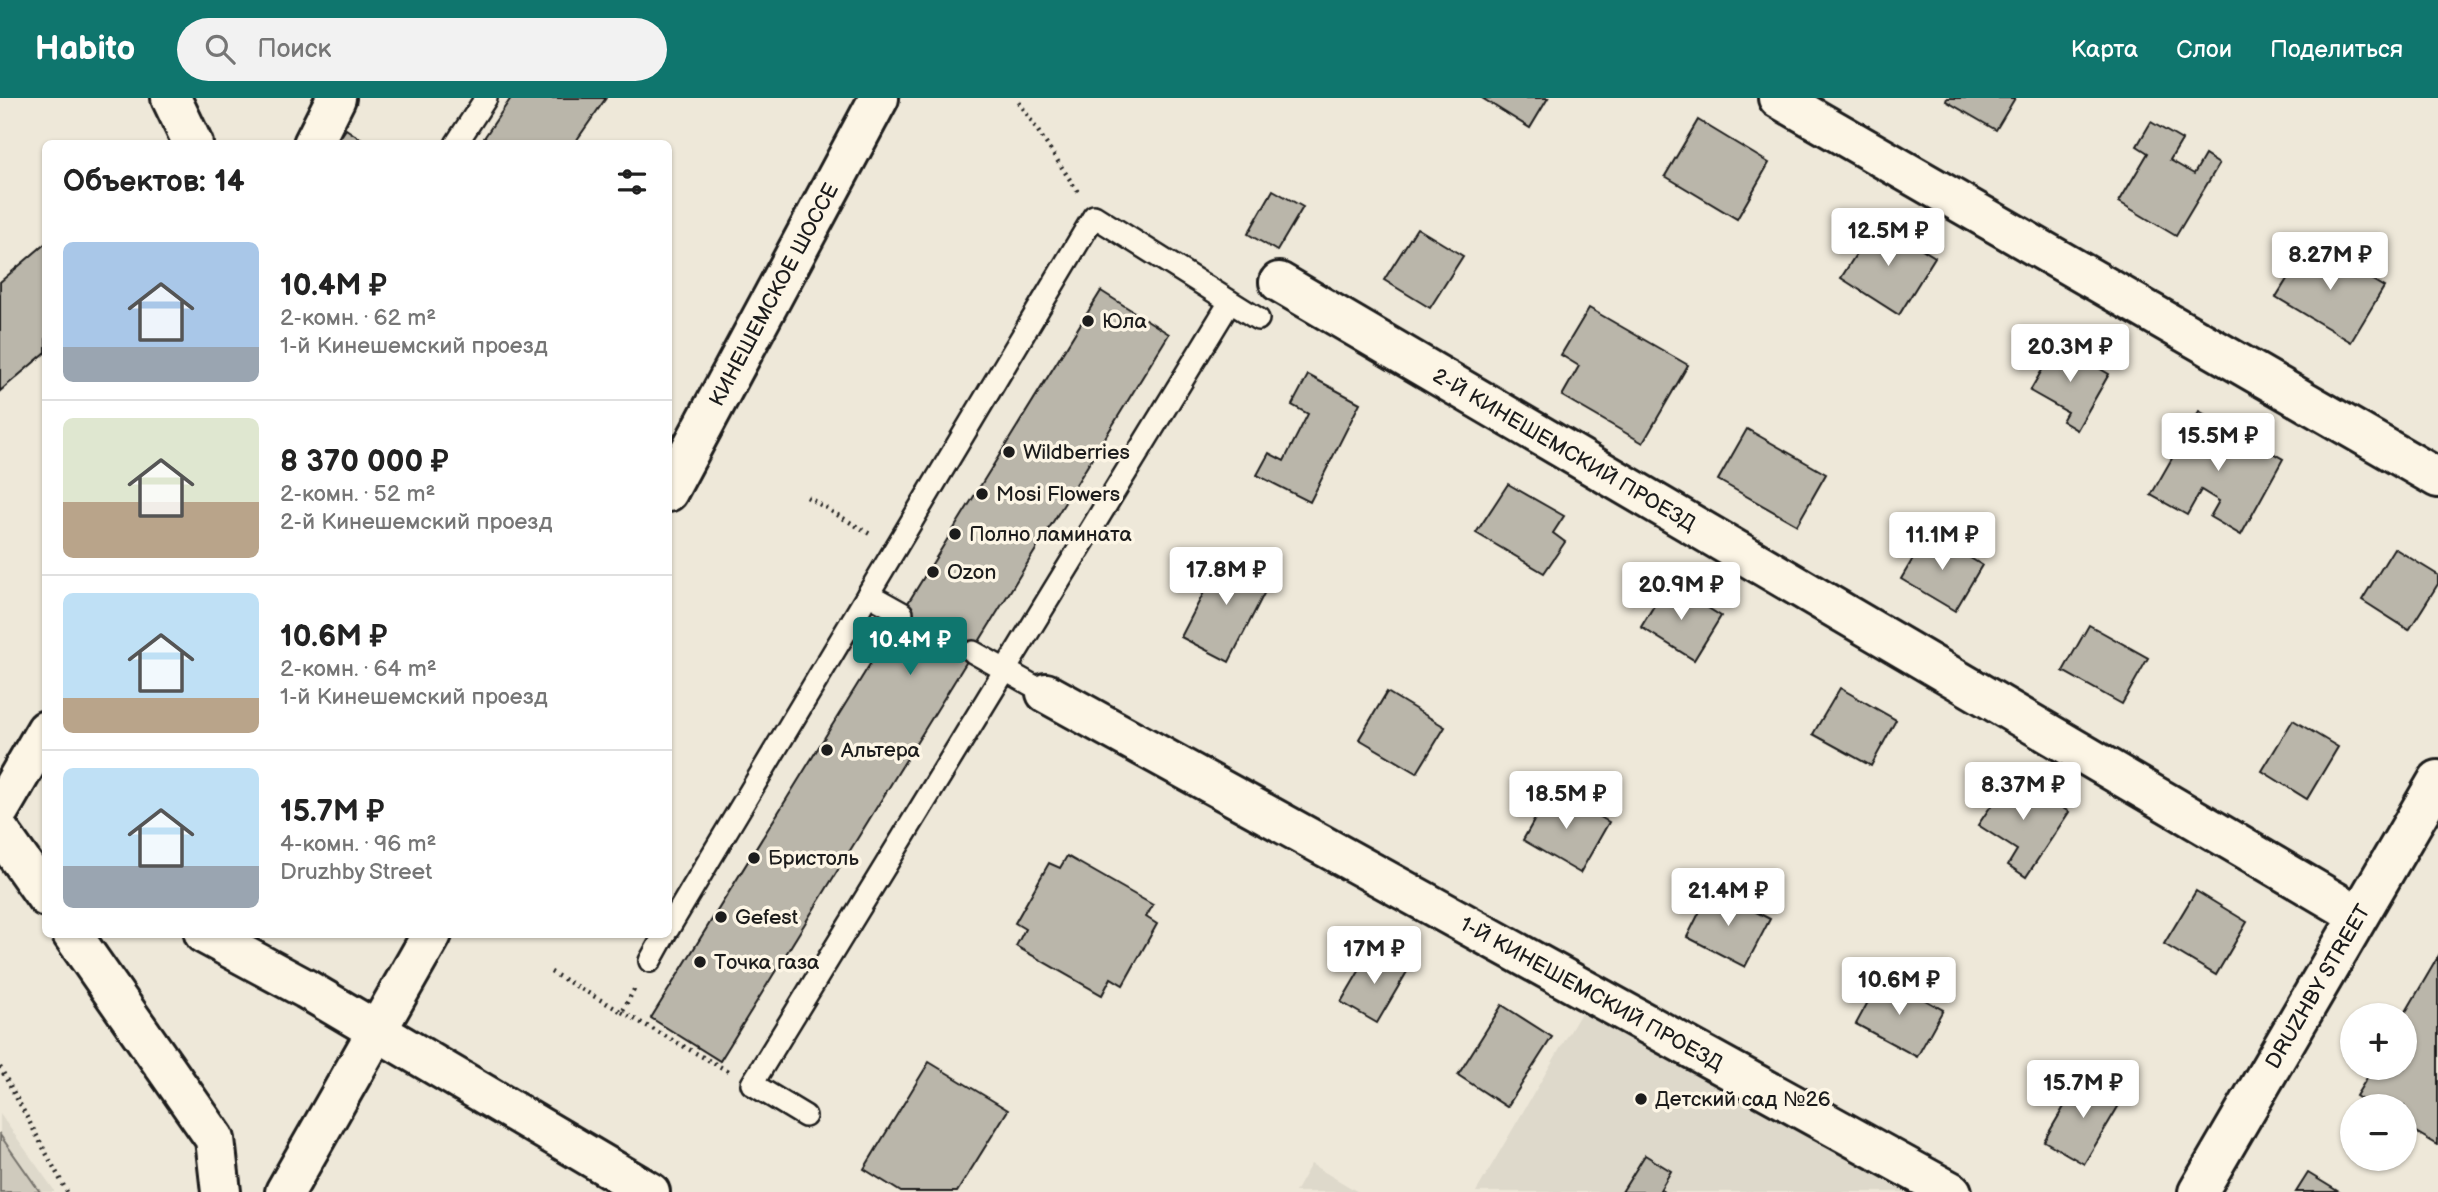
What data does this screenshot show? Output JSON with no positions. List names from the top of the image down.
{
  "streets": {
    "street": [
      "КИНЕШЕМСКОЕ ШОССЕ",
      "2-Й КИНЕШЕМСКИЙ ПРОЕЗД",
      "DRUZHBY STREET",
      "1-Й КИНЕШЕМСКИЙ ПРОЕЗД"
    ]
  },
  "crossings": [
    ["2-Й КИНЕШЕМСКИЙ ПРОЕЗД", "DRUZHBY STREET"]
  ],
  "places": [
    "Юла",
    "Wildberries",
    "Mosi Flowers",
    "Полно ламината",
    "Ozon",
    "Альтера",
    "Бристоль",
    "Gefest",
    "Точка газа",
    "Детский сад №26"
  ],
  "page": {
    "header": "Habito",
    "search": "Поиск",
    "nav": ["Карта", "Слои", "Поделиться"],
    "heading": "Объектов: 14",
    "price": [
      "12.5M ₽",
      "8.27M ₽",
      "20.3M ₽",
      "15.5M ₽",
      "11.1M ₽",
      "17.8M ₽",
      "20.9M ₽",
      "10.4M ₽",
      "8.37M ₽",
      "18.5M ₽",
      "21.4M ₽",
      "17M ₽",
      "10.6M ₽",
      "15.7M ₽"
    ],
    "list": [
      {
        "name": "10.4M ₽",
        "note": "2-комн. · 62 m² · 1-й Кинешемский проезд"
      },
      {
        "name": "8 370 000 ₽",
        "note": "2-комн. · 52 m² · 2-й Кинешемский проезд"
      },
      {
        "name": "10.6M ₽",
        "note": "2-комн. · 64 m² · 1-й Кинешемский проезд"
      },
      {
        "name": "15.7M ₽",
        "note": "4-комн. · 96 m² · Druzhby Street"
      }
    ],
    "map_buttons": ["+", "−"]
  }
}
